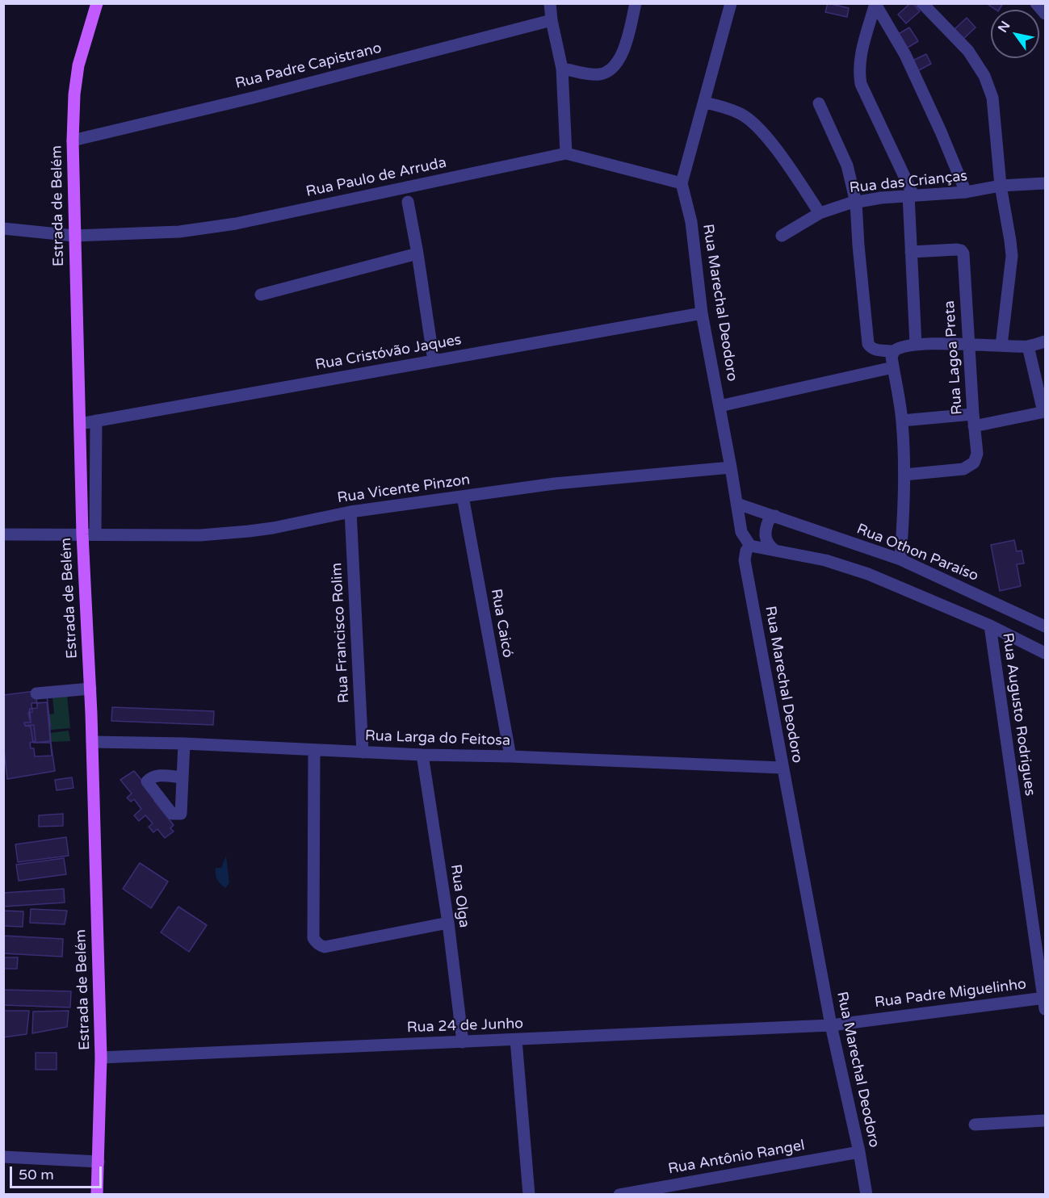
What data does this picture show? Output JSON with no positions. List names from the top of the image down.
{
  "streets": {
    "main road": ["Estrada de Belém"],
    "street": [
      "Rua Padre Capistrano",
      "Rua Paulo de Arruda",
      "Rua das Crianças",
      "Rua Marechal Deodoro",
      "Rua Cristóvão Jaques",
      "Rua Lagoa Preta",
      "Rua Vicente Pinzon",
      "Rua Othon Paraíso",
      "Rua Caicó",
      "Rua Francisco Rolim",
      "Rua Augusto Rodrigues",
      "Rua Larga do Feitosa",
      "Rua Olga",
      "Rua Padre Miguelinho",
      "Rua 24 de Junho",
      "Rua Antônio Rangel"
    ]
  },
  "crossings": [
    ["Rua Padre Capistrano", "Estrada de Belém"],
    ["Rua Paulo de Arruda", "Estrada de Belém"],
    ["Rua Paulo de Arruda", "Rua Marechal Deodoro"],
    ["Estrada de Belém", "Rua Cristóvão Jaques"],
    ["Estrada de Belém", "Rua Vicente Pinzon"],
    ["Estrada de Belém", "Rua Larga do Feitosa"],
    ["Estrada de Belém", "Rua 24 de Junho"],
    ["Rua Marechal Deodoro", "Rua Cristóvão Jaques"],
    ["Rua Marechal Deodoro", "Rua Vicente Pinzon"],
    ["Rua Marechal Deodoro", "Rua Othon Paraíso"],
    ["Rua Marechal Deodoro", "Rua Larga do Feitosa"],
    ["Rua Marechal Deodoro", "Rua Padre Miguelinho"],
    ["Rua Marechal Deodoro", "Rua 24 de Junho"],
    ["Rua Marechal Deodoro", "Rua Antônio Rangel"],
    ["Rua Vicente Pinzon", "Rua Caicó"],
    ["Rua Vicente Pinzon", "Rua Francisco Rolim"],
    ["Rua Caicó", "Rua Larga do Feitosa"],
    ["Rua Francisco Rolim", "Rua Larga do Feitosa"],
    ["Rua Augusto Rodrigues", "Rua Padre Miguelinho"],
    ["Rua Larga do Feitosa", "Rua Olga"],
    ["Rua Olga", "Rua 24 de Junho"],
    ["Rua Padre Miguelinho", "Rua 24 de Junho"]
  ],
  "scale_bar": "50 m",
  "north": "top left"
}
